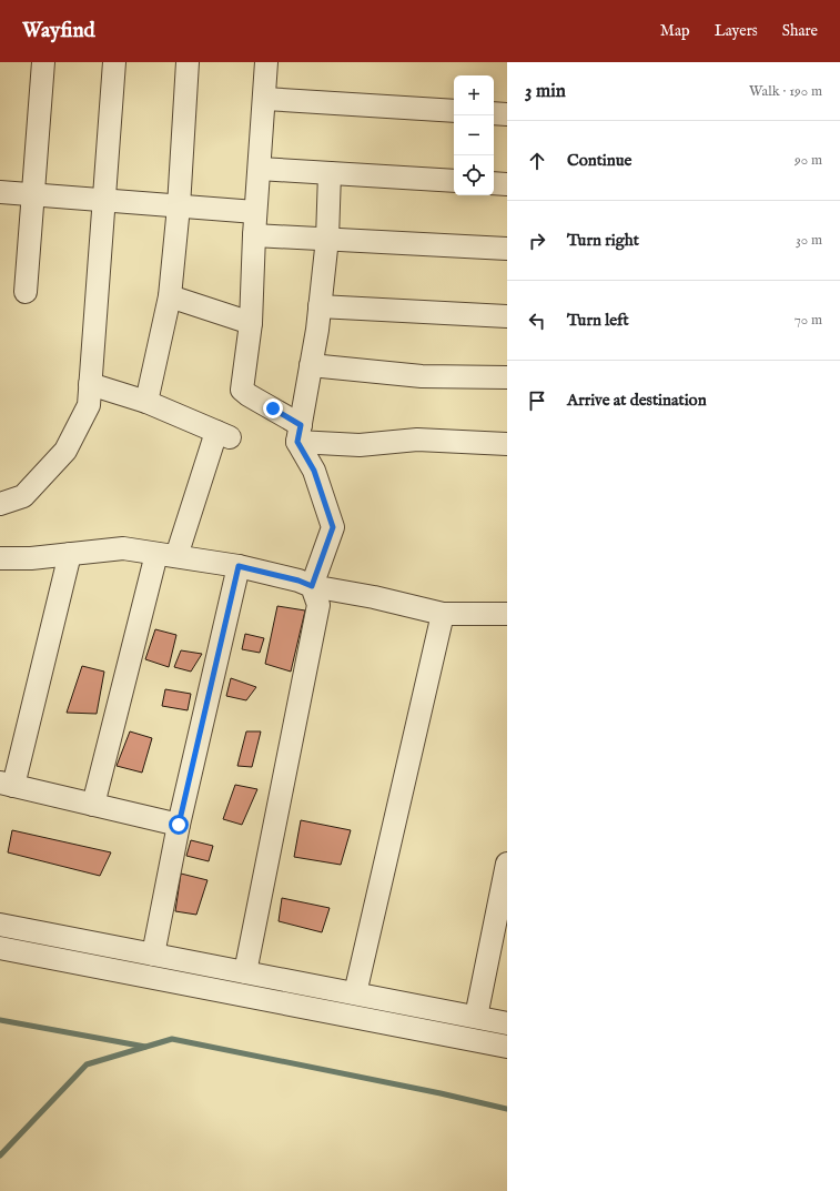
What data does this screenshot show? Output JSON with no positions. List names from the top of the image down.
{
  "page": {
    "header": "Wayfind",
    "nav": ["Map", "Layers", "Share"],
    "heading": ["3 min", "Walk · 190 m"],
    "map_buttons": ["+", "−"],
    "list": [
      ["Continue", "90 m"],
      ["Turn right", "30 m"],
      ["Turn left", "70 m"],
      "Arrive at destination"
    ]
  }
}
